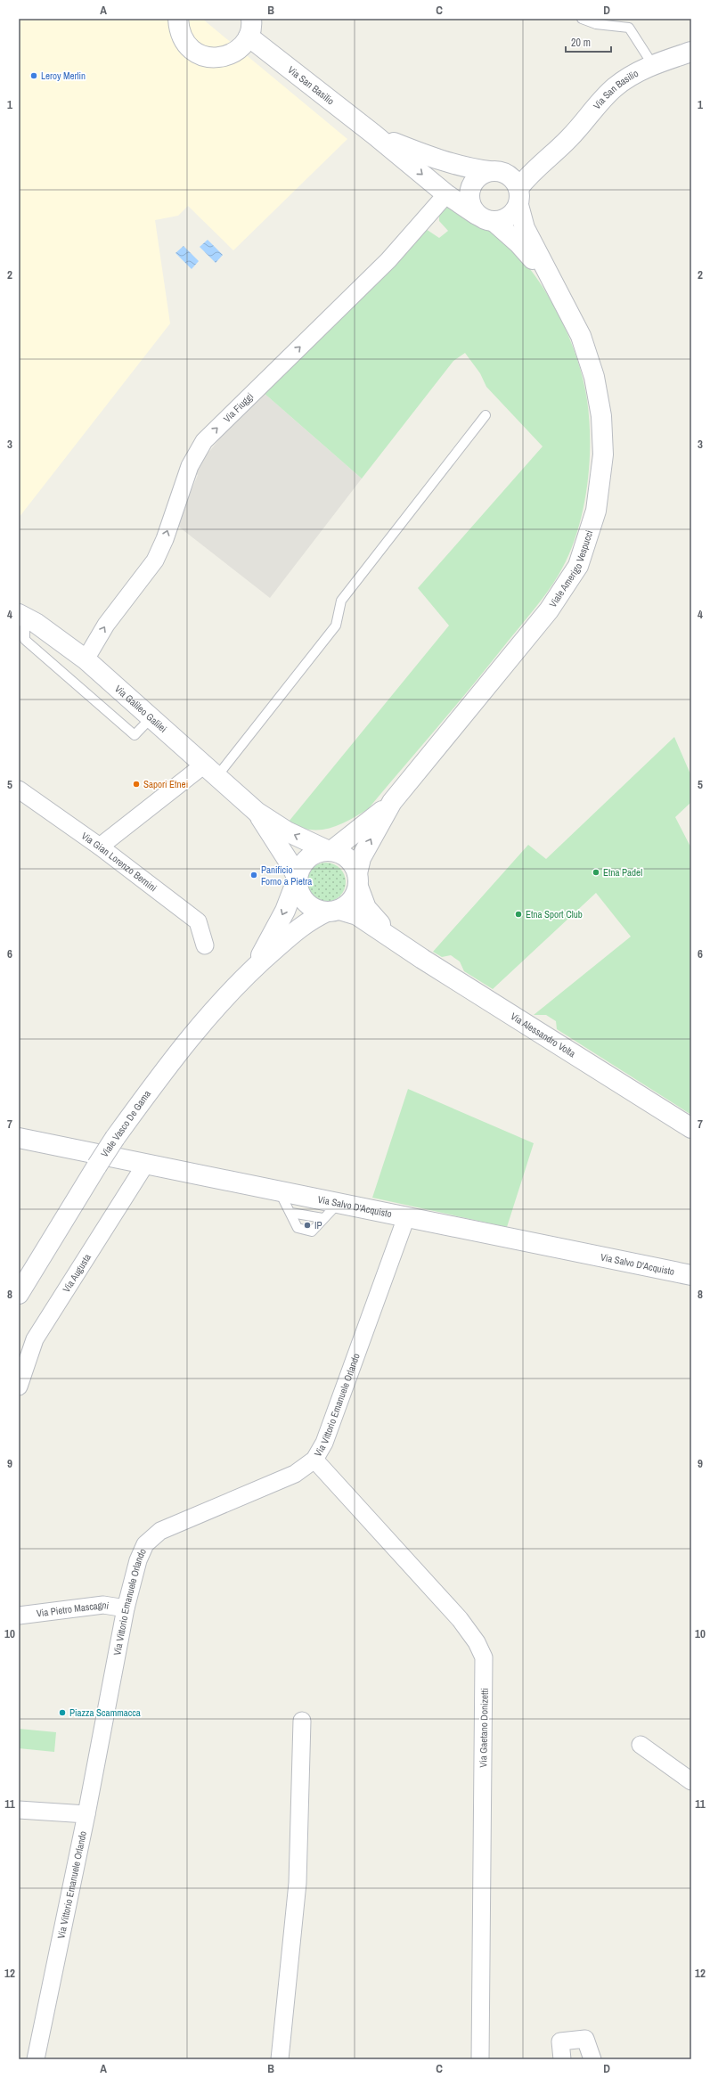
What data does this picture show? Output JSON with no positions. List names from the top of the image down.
{
  "streets": {
    "street": [
      "Via San Basilio",
      "Via Fiuggi",
      "Viale Amerigo Vespucci",
      "Via Galileo Galilei",
      "Via Gian Lorenzo Bernini",
      "Via Alessandro Volta",
      "Viale Vasco De Gama",
      "Via Salvo D'Acquisto",
      "Via Augusta",
      "Via Vittorio Emanuele Orlando",
      "Via Pietro Mascagni",
      "Via Gaetano Donizetti"
    ]
  },
  "crossings": [
    ["Via Fiuggi", "Via Galileo Galilei"],
    ["Via Salvo D'Acquisto", "Via Augusta"],
    ["Via Salvo D'Acquisto", "Via Vittorio Emanuele Orlando"],
    ["Via Vittorio Emanuele Orlando", "Via Pietro Mascagni"],
    ["Via Vittorio Emanuele Orlando", "Via Gaetano Donizetti"]
  ],
  "one_way": ["Via Fiuggi"],
  "places": [
    "Leroy Merlin",
    "Sapori Etnei",
    "Etna Padel",
    "Panificio Forno a Pietra",
    "Etna Sport Club",
    "IP",
    "Piazza Scammacca"
  ],
  "scale_bar": "20 m",
  "grid": {
    "columns": [
      "A",
      "B",
      "C",
      "D"
    ],
    "rows": [
      "1",
      "2",
      "3",
      "4",
      "5",
      "6",
      "7",
      "8",
      "9",
      "10",
      "11",
      "12"
    ]
  }
}
